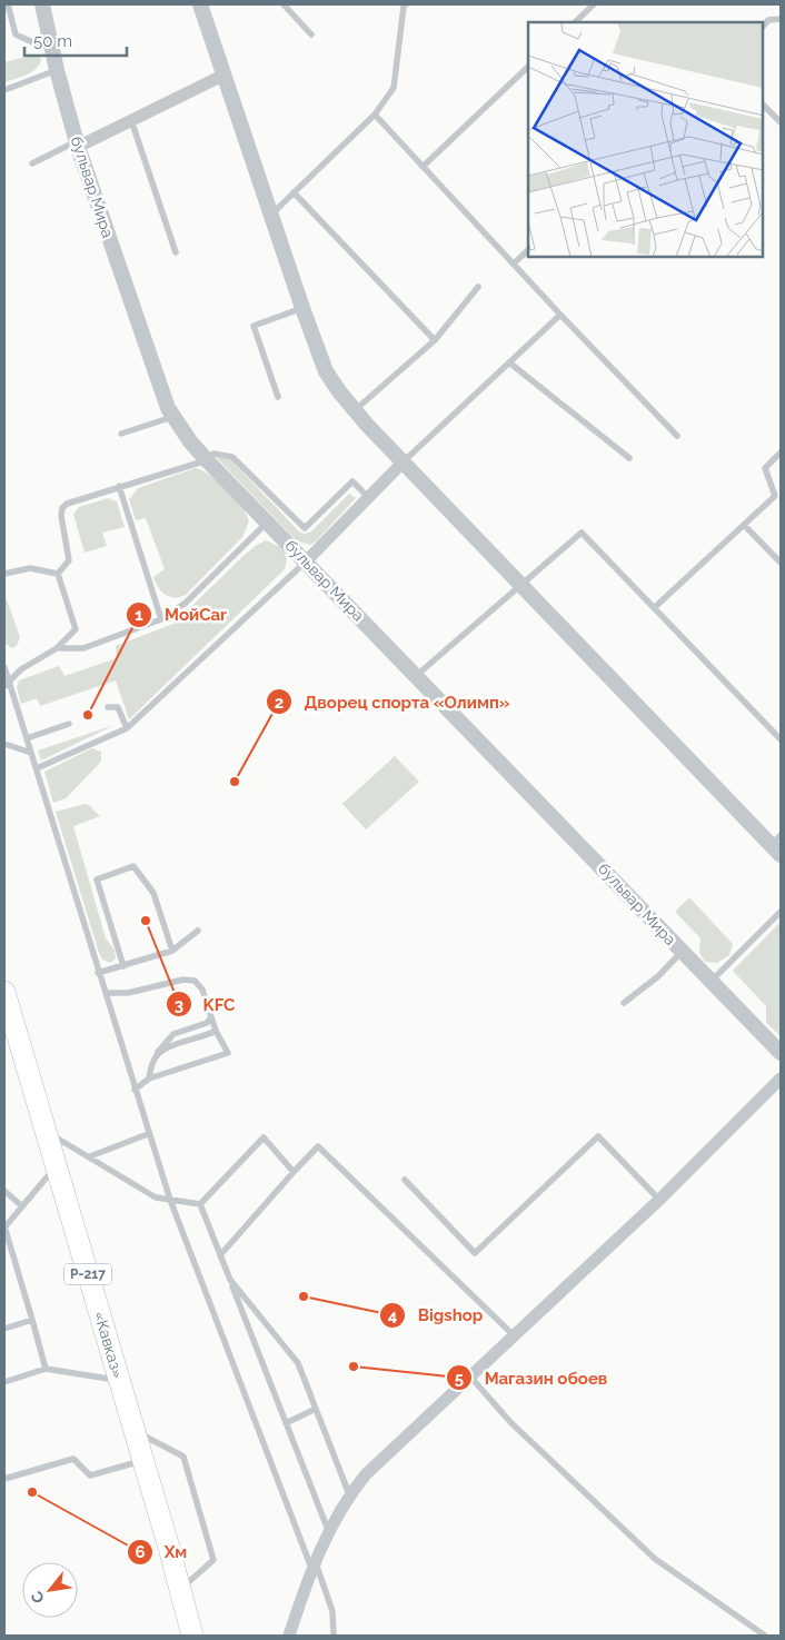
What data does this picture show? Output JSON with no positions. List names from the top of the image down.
{
  "streets": {
    "highway": ["Р-217", "«Кавказ»"],
    "street": ["бульвар Мира"]
  },
  "places": [
    "МойCar",
    "Дворец спорта «Олимп»",
    "KFC",
    "Bigshop",
    "Магазин обоев",
    "Хм"
  ],
  "scale_bar": "50 m",
  "north": "bottom left"
}
